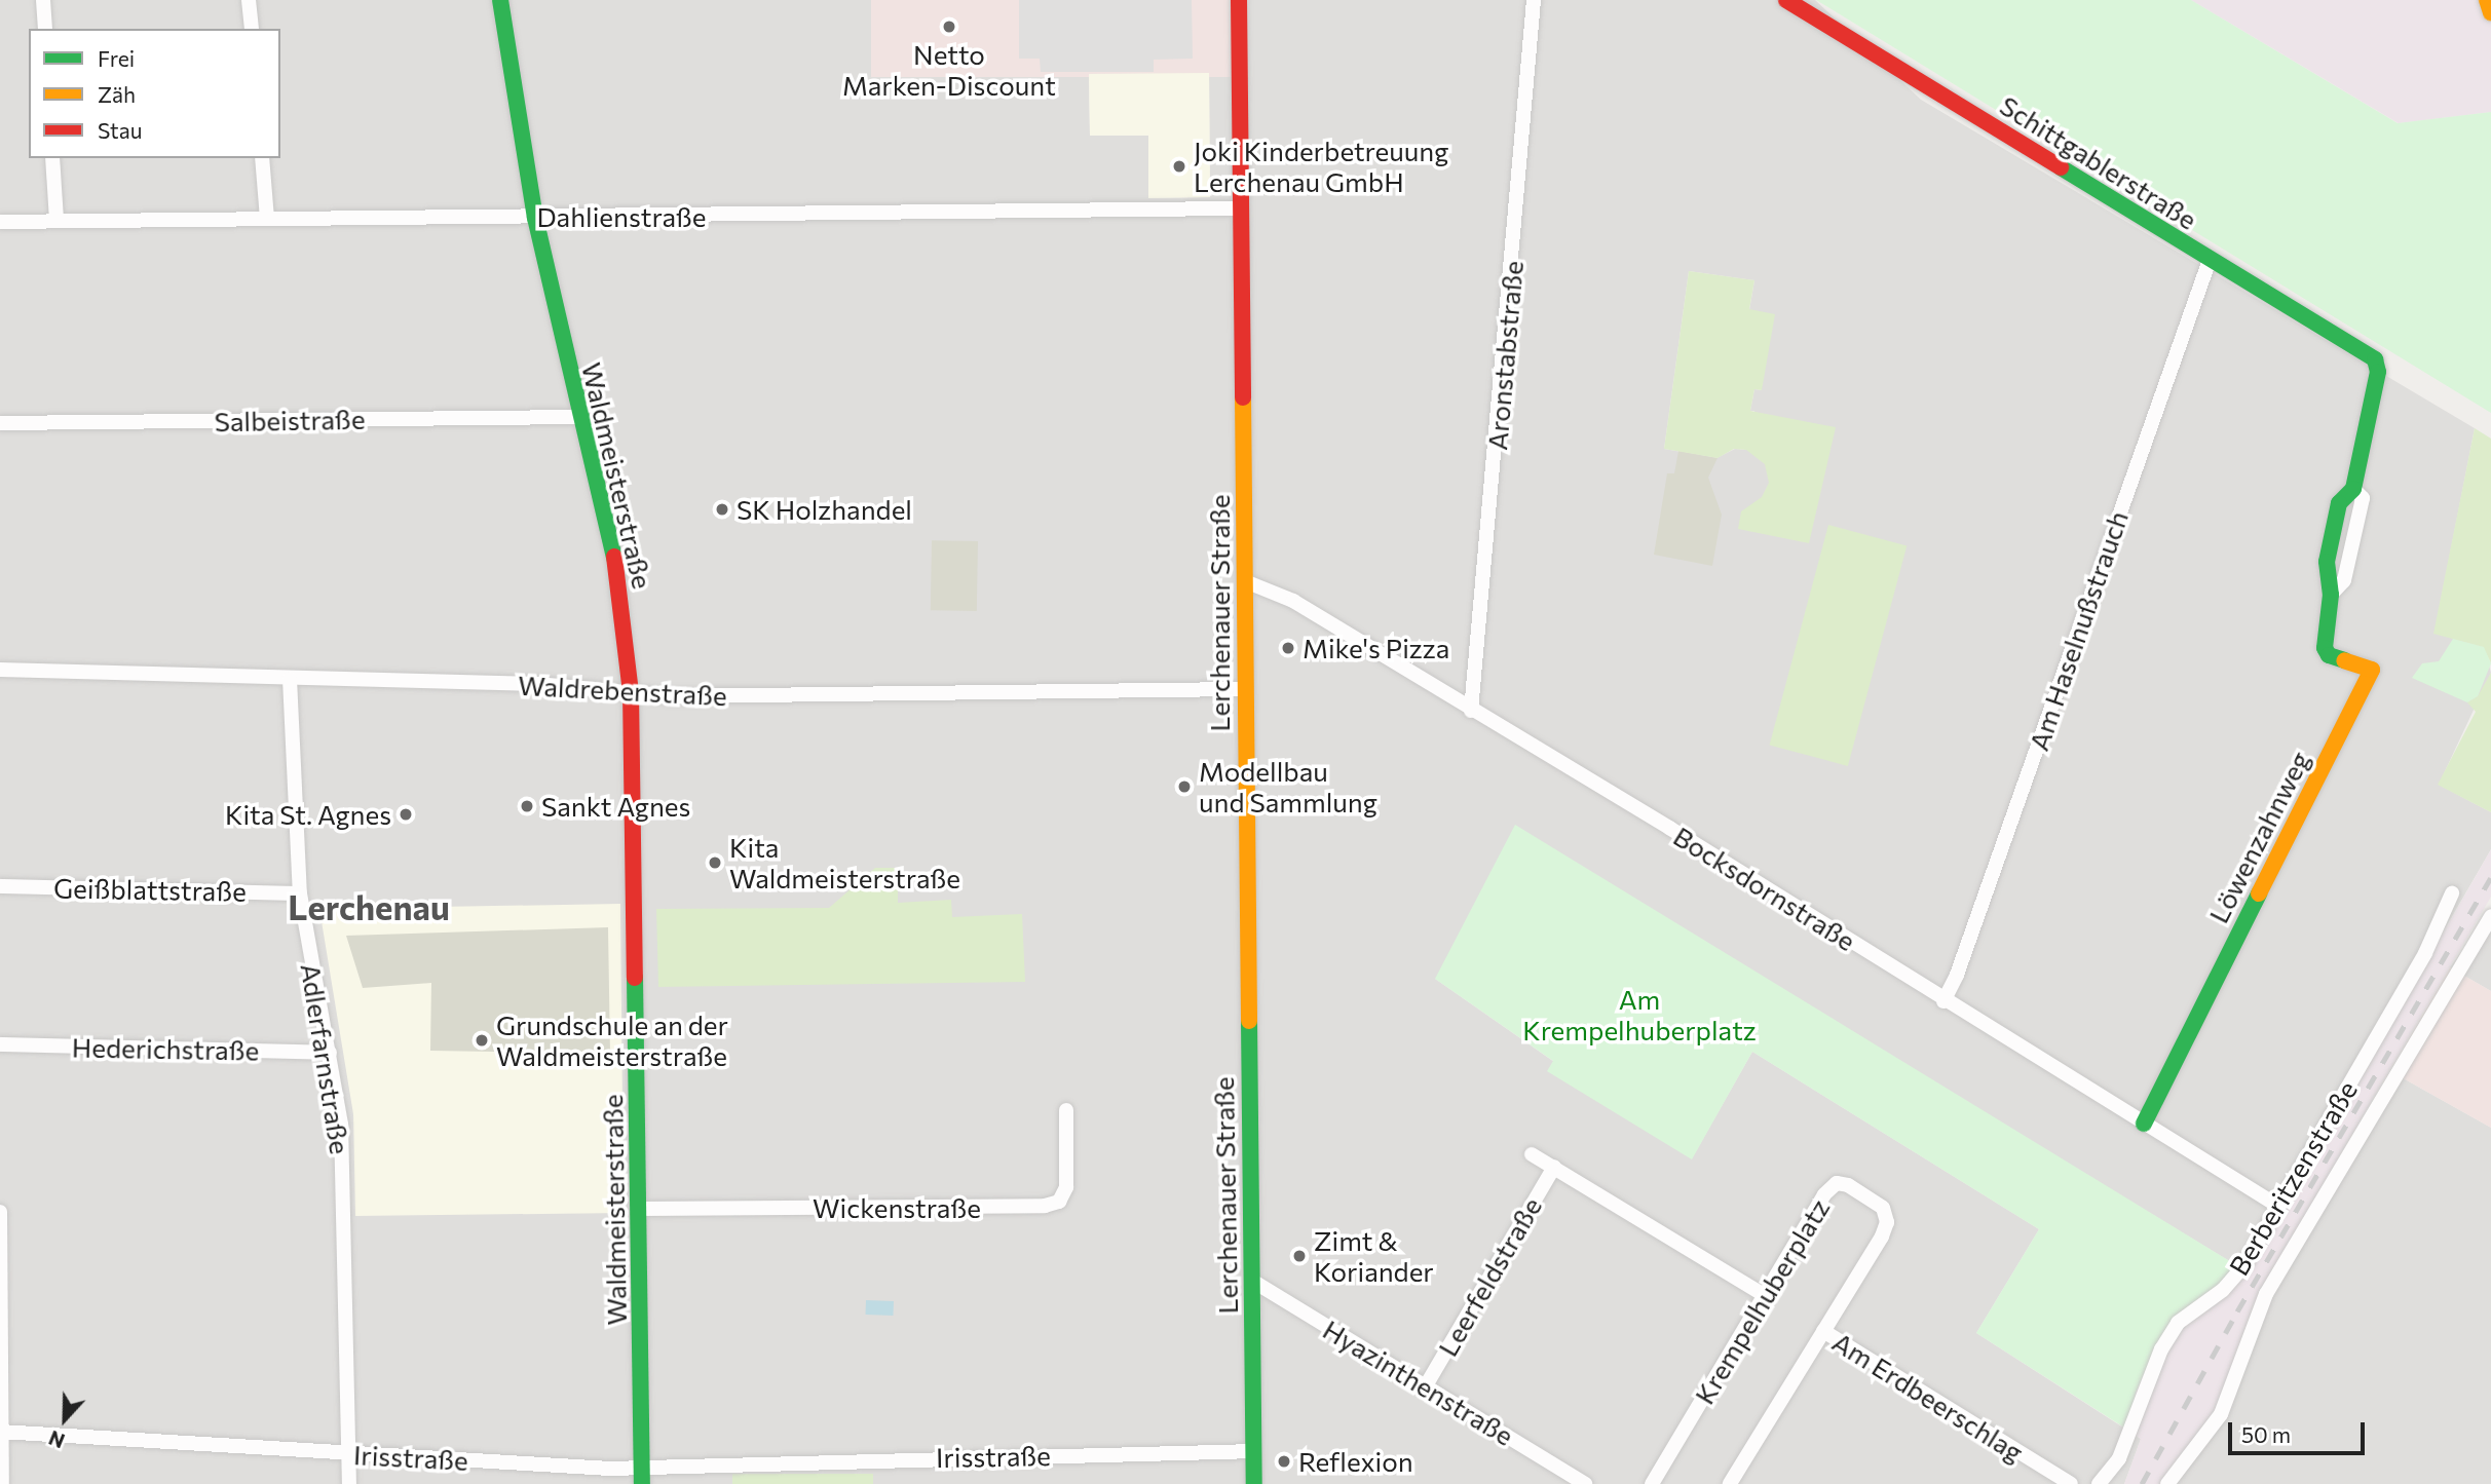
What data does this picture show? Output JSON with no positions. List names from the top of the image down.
{
  "streets": {
    "street": [
      "Schittgablerstraße",
      "Dahlienstraße",
      "Aronstabstraße",
      "Salbeistraße",
      "Waldmeisterstraße",
      "Lerchenauer Straße",
      "Am Haselnußstrauch",
      "Waldrebenstraße",
      "Löwenzahnweg",
      "Bocksdornstraße",
      "Geißblattstraße",
      "Hederichstraße",
      "Adlerfarnstraße",
      "Berberitzenstraße",
      "Wickenstraße",
      "Leerfeldstraße",
      "Krempelhuberplatz",
      "Hyazinthenstraße",
      "Am Erdbeerschlag",
      "Irisstraße"
    ]
  },
  "crossings": [
    ["Schittgablerstraße", "Am Haselnußstrauch"],
    ["Schittgablerstraße", "Löwenzahnweg"],
    ["Dahlienstraße", "Waldmeisterstraße"],
    ["Dahlienstraße", "Lerchenauer Straße"],
    ["Aronstabstraße", "Bocksdornstraße"],
    ["Salbeistraße", "Waldmeisterstraße"],
    ["Waldmeisterstraße", "Waldrebenstraße"],
    ["Waldmeisterstraße", "Wickenstraße"],
    ["Waldmeisterstraße", "Irisstraße"],
    ["Lerchenauer Straße", "Waldrebenstraße"],
    ["Lerchenauer Straße", "Bocksdornstraße"],
    ["Lerchenauer Straße", "Hyazinthenstraße"],
    ["Lerchenauer Straße", "Irisstraße"],
    ["Am Haselnußstrauch", "Bocksdornstraße"],
    ["Waldrebenstraße", "Adlerfarnstraße"],
    ["Löwenzahnweg", "Bocksdornstraße"],
    ["Bocksdornstraße", "Berberitzenstraße"],
    ["Geißblattstraße", "Adlerfarnstraße"],
    ["Hederichstraße", "Adlerfarnstraße"],
    ["Adlerfarnstraße", "Irisstraße"],
    ["Leerfeldstraße", "Hyazinthenstraße"],
    ["Krempelhuberplatz", "Am Erdbeerschlag"]
  ],
  "districts": ["Lerchenau"],
  "parks": ["Am Krempelhuberplatz"],
  "places": [
    "Netto Marken-Discount",
    "Joki Kinderbetreuung Lerchenau GmbH",
    "SK Holzhandel",
    "Mike's Pizza",
    "Modellbau und Sammlung",
    "Sankt Agnes",
    "Kita St. Agnes",
    "Kita Waldmeisterstraße",
    "Grundschule an der Waldmeisterstraße",
    "Zimt & Koriander",
    "Reflexion"
  ],
  "legend": ["Frei", "Zäh", "Stau"],
  "scale_bar": "50 m",
  "north": "bottom"
}
